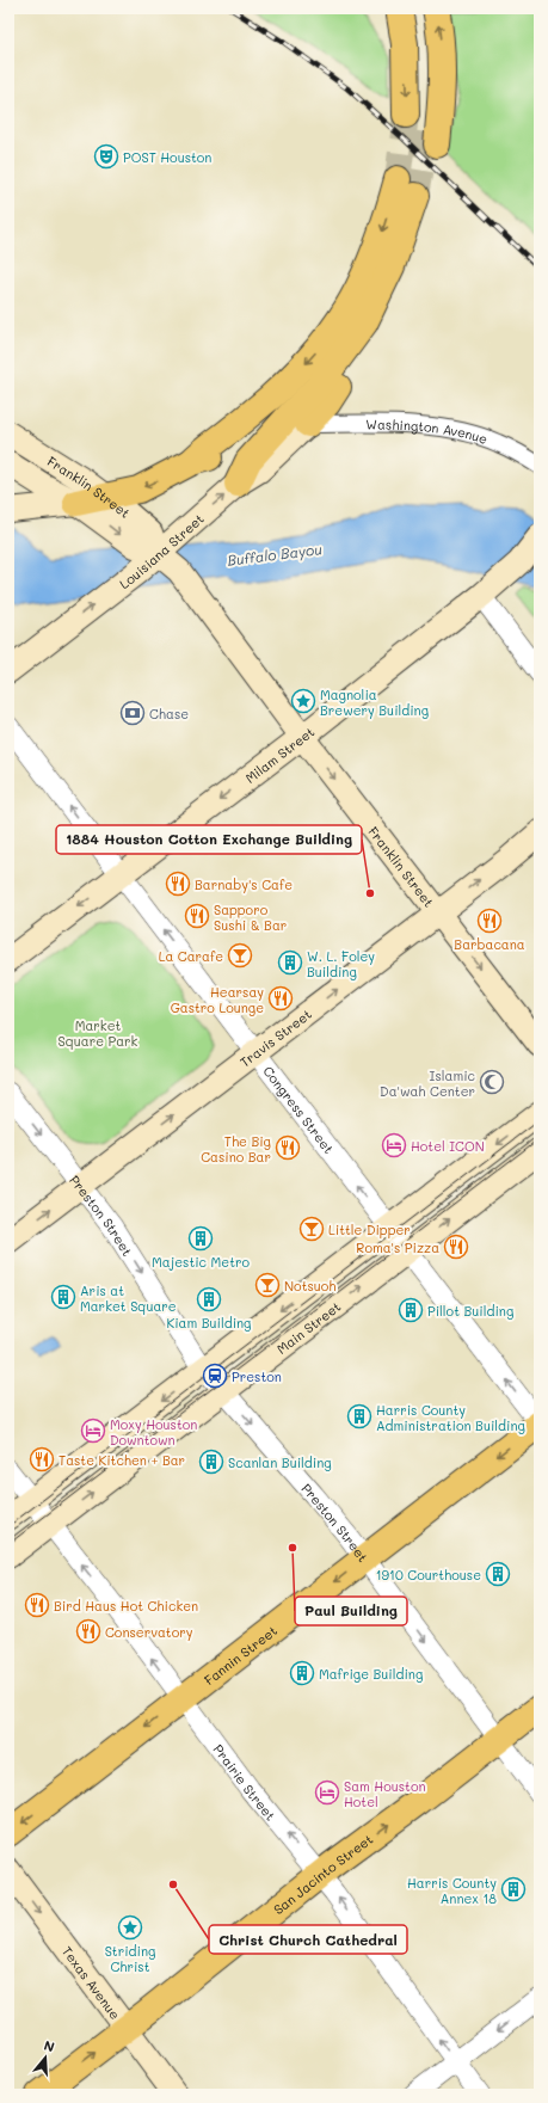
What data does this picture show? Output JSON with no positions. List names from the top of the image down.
{
  "streets": {
    "main road": [
      "Franklin Street",
      "Louisiana Street",
      "Milam Street",
      "Travis Street",
      "Main Street",
      "Fannin Street",
      "San Jacinto Street",
      "Texas Avenue"
    ],
    "street": [
      "Washington Avenue",
      "Congress Street",
      "Preston Street",
      "Prairie Street"
    ]
  },
  "crossings": [
    ["Franklin Street", "Louisiana Street"],
    ["Franklin Street", "Milam Street"],
    ["Franklin Street", "Travis Street"],
    ["Milam Street", "Congress Street"],
    ["Travis Street", "Congress Street"],
    ["Travis Street", "Preston Street"],
    ["Congress Street", "Main Street"],
    ["Congress Street", "Fannin Street"],
    ["Preston Street", "Main Street"],
    ["Preston Street", "Fannin Street"],
    ["Preston Street", "San Jacinto Street"],
    ["Main Street", "Prairie Street"],
    ["Fannin Street", "Prairie Street"],
    ["Prairie Street", "San Jacinto Street"],
    ["San Jacinto Street", "Texas Avenue"]
  ],
  "one_way": [
    "Franklin Street",
    "Milam Street",
    "Travis Street",
    "Congress Street",
    "Preston Street",
    "Fannin Street",
    "Prairie Street",
    "San Jacinto Street",
    "Texas Avenue"
  ],
  "water": ["Buffalo Bayou"],
  "parks": ["Market Square Park"],
  "places": {
    "theatre": ["POST Houston"],
    "place": ["Magnolia Brewery Building", "Striding Christ"],
    "bank": ["Chase"],
    "restaurant": [
      "Barnaby's Cafe",
      "Sapporo Sushi & Bar",
      "Barbacana",
      "Hearsay Gastro Lounge",
      "The Big Casino Bar",
      "Roma's Pizza",
      "Taste Kitchen + Bar",
      "Bird Haus Hot Chicken",
      "Conservatory"
    ],
    "other": ["1884 Houston Cotton Exchange Building", "Paul Building", "Christ Church Cathedral"],
    "bar": ["La Carafe", "Little Dipper", "Notsuoh"],
    "building": [
      "W. L. Foley Building",
      "Majestic Metro",
      "Aris at Market Square",
      "Kiam Building",
      "Pillot Building",
      "Harris County Administration Building",
      "Scanlan Building",
      "1910 Courthouse",
      "Mafrige Building",
      "Harris County Annex 18"
    ],
    "mosque": ["Islamic Da'wah Center"],
    "hotel": ["Hotel ICON", "Moxy Houston Downtown", "Sam Houston Hotel"],
    "station": ["Preston"]
  },
  "north": "top"
}
